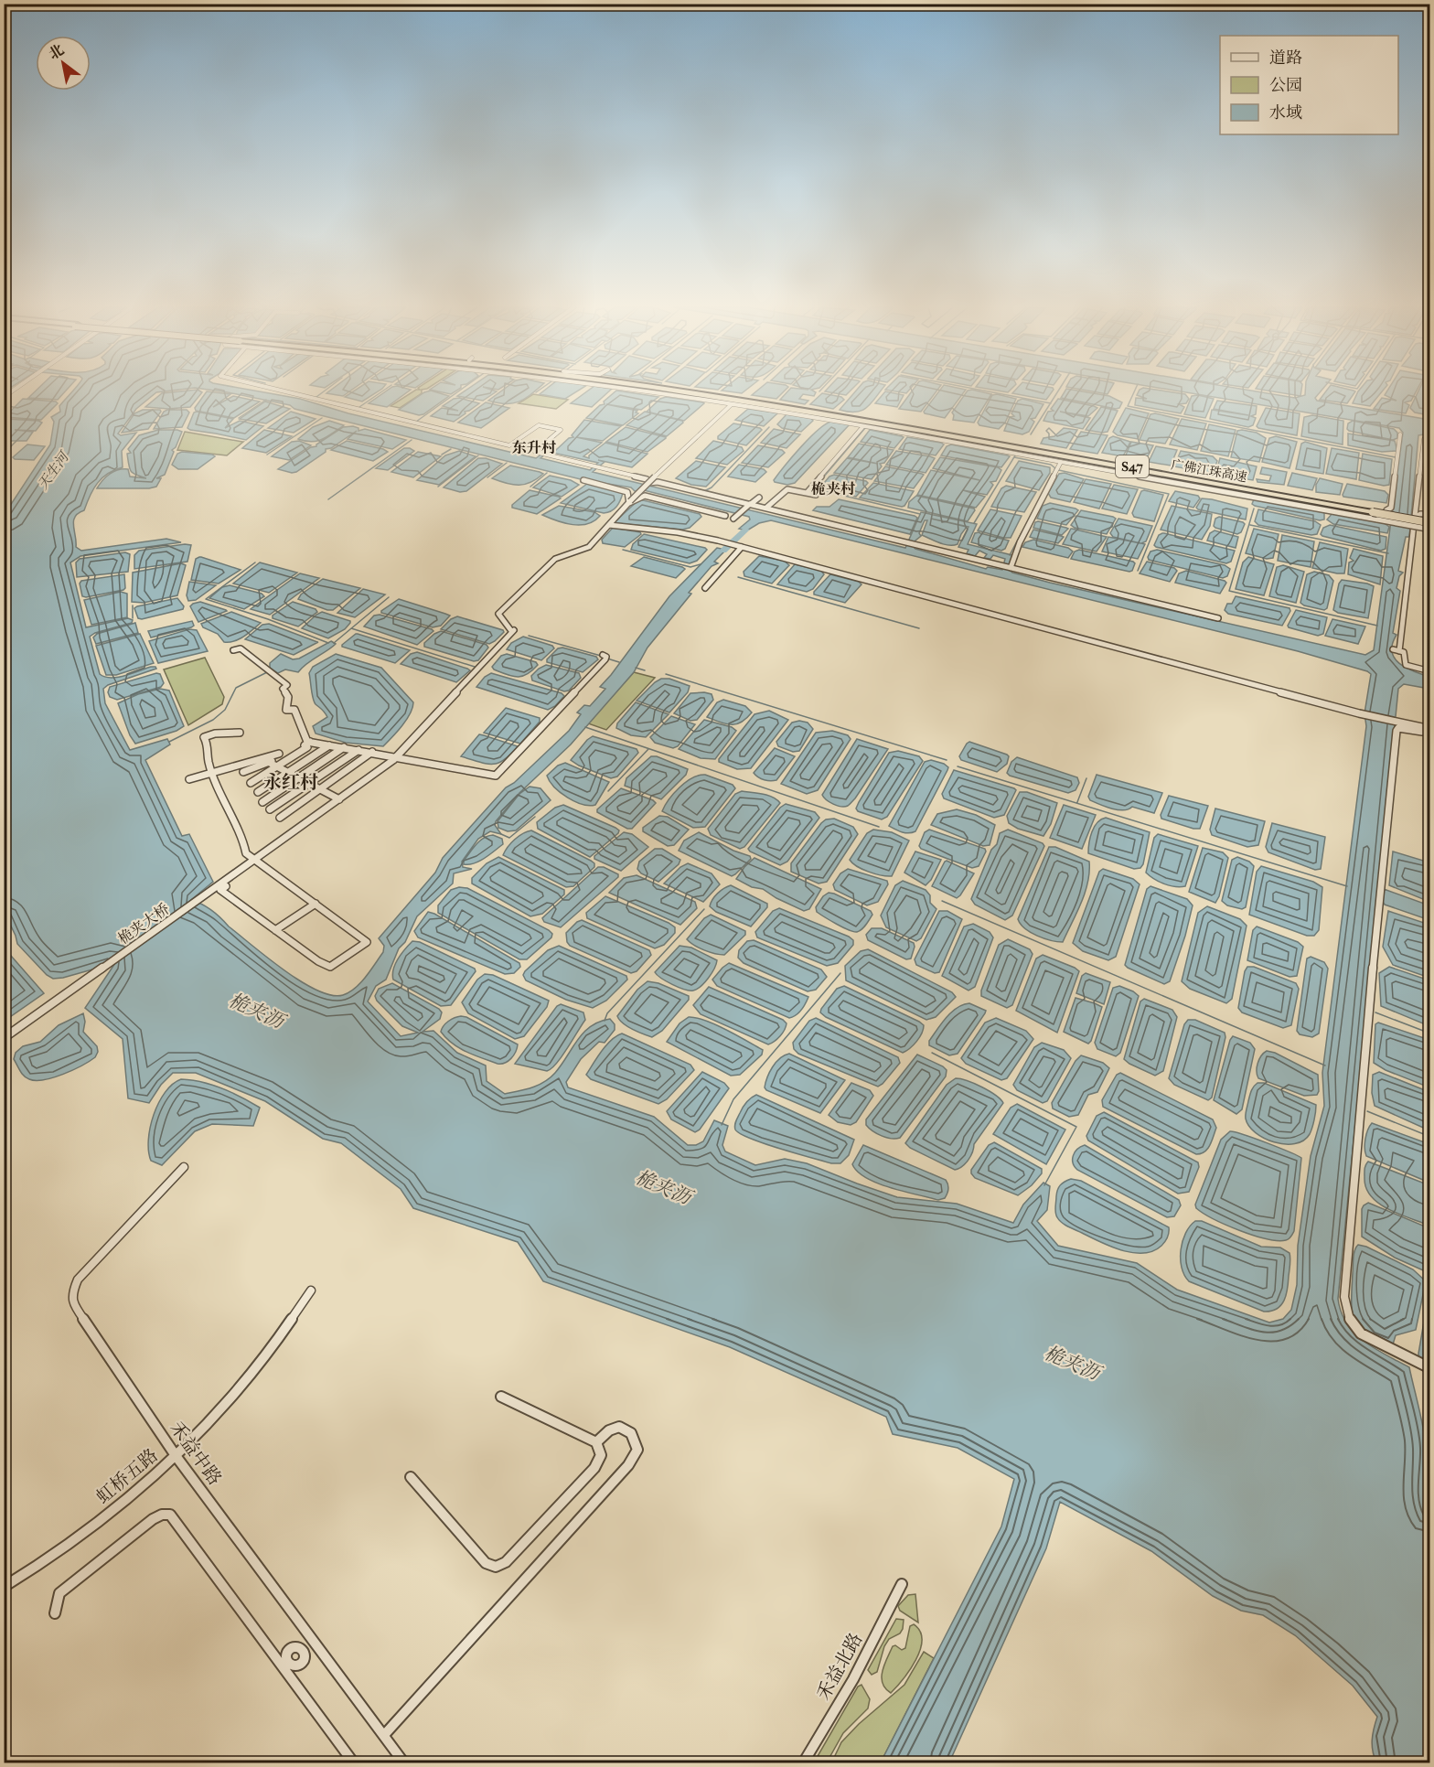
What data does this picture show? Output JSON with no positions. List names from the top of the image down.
{
  "streets": {
    "highway": ["S47", "广佛江珠高速"],
    "street": [
      "桅夹大桥",
      "禾益中路",
      "虹桥五路",
      "禾益北路"
    ]
  },
  "crossings": [
    ["禾益中路", "虹桥五路"]
  ],
  "districts": ["东升村", "桅夹村", "永红村"],
  "water": ["天生河", "桅夹沥"],
  "legend": ["道路", "公园", "水域"],
  "north": "top left"
}
